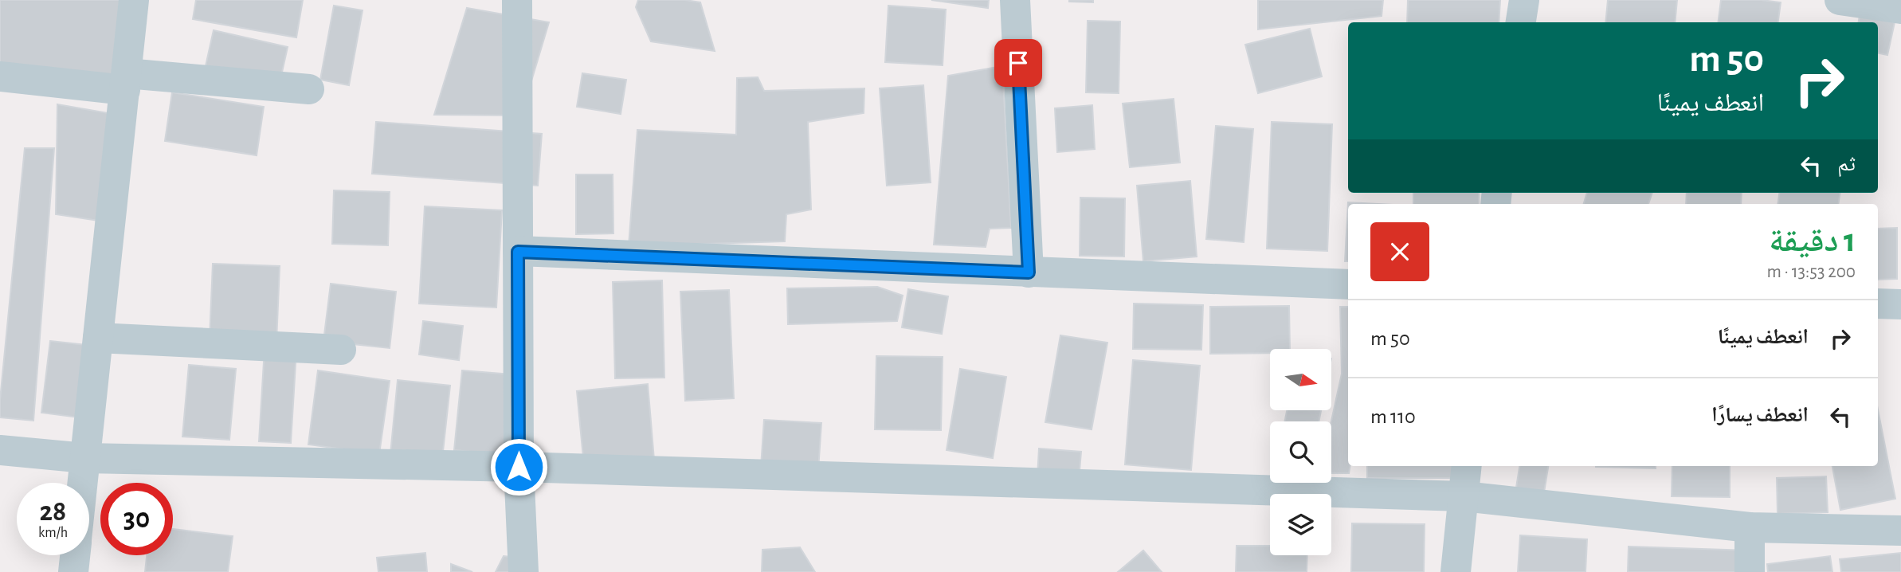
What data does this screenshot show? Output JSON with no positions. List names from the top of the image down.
{
  "north": "right",
  "page": {
    "turn": ["50 m", "انعطف يمينًا"],
    "then": "ثم",
    "heading": ["1 دقيقة", "200 m · 13:53"],
    "list": [
      {
        "name": "انعطف يمينًا",
        "value": "50 m"
      },
      {
        "name": "انعطف يسارًا",
        "value": "110 m"
      }
    ],
    "speed": "28 km/h",
    "limit": "30"
  }
}
